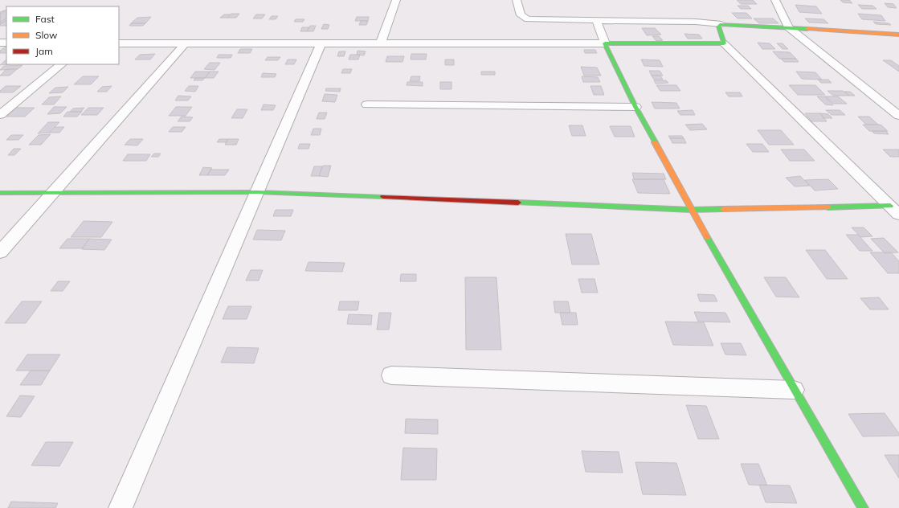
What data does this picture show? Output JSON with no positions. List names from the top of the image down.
{
  "legend": ["Fast", "Slow", "Jam"]
}
